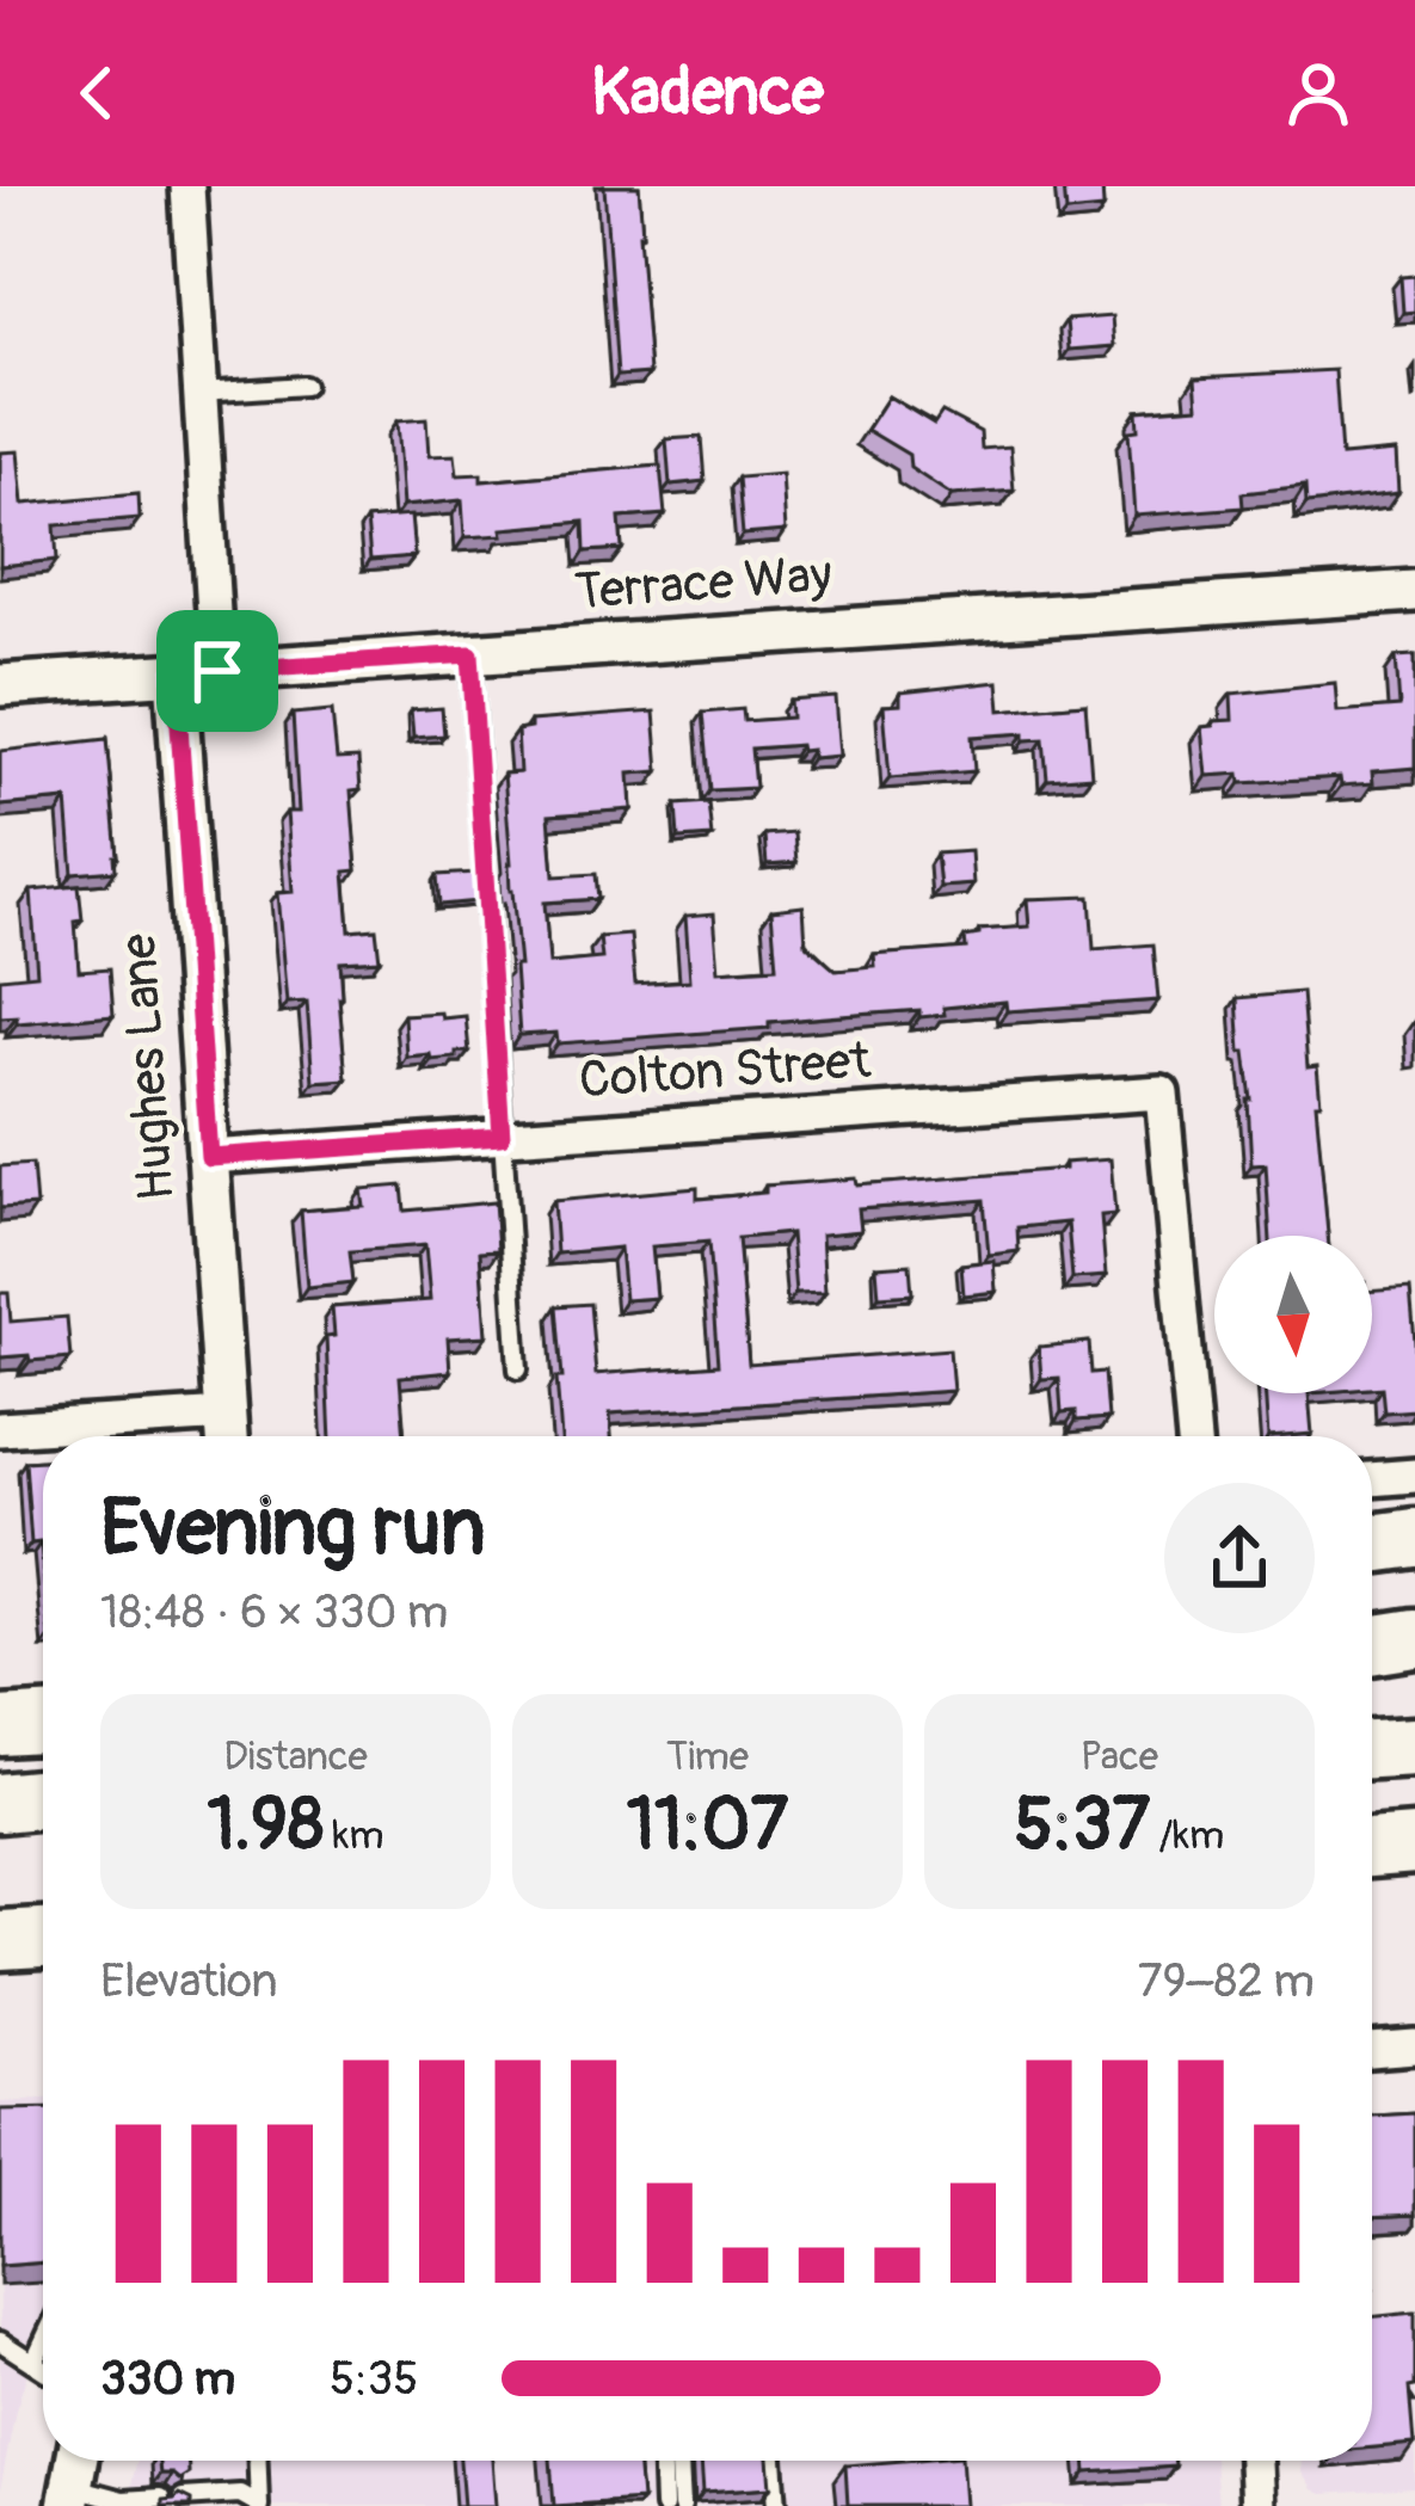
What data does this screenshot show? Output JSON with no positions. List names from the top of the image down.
{
  "streets": {
    "street": ["Terrace Way", "Hughes Lane", "Colton Street"]
  },
  "crossings": [
    ["Terrace Way", "Hughes Lane"],
    ["Hughes Lane", "Colton Street"]
  ],
  "north": "bottom",
  "page": {
    "header": "Kadence",
    "heading": ["Evening run", "18:48 · 6 × 330 m"],
    "stats": [
      ["Distance", "1.98 km"],
      ["Time", "11:07"],
      ["Pace", "5:37 /km"]
    ],
    "chart": ["Elevation", "79–82 m"],
    "list": [
      {
        "name": "330 m",
        "note": "5:35"
      }
    ]
  }
}
